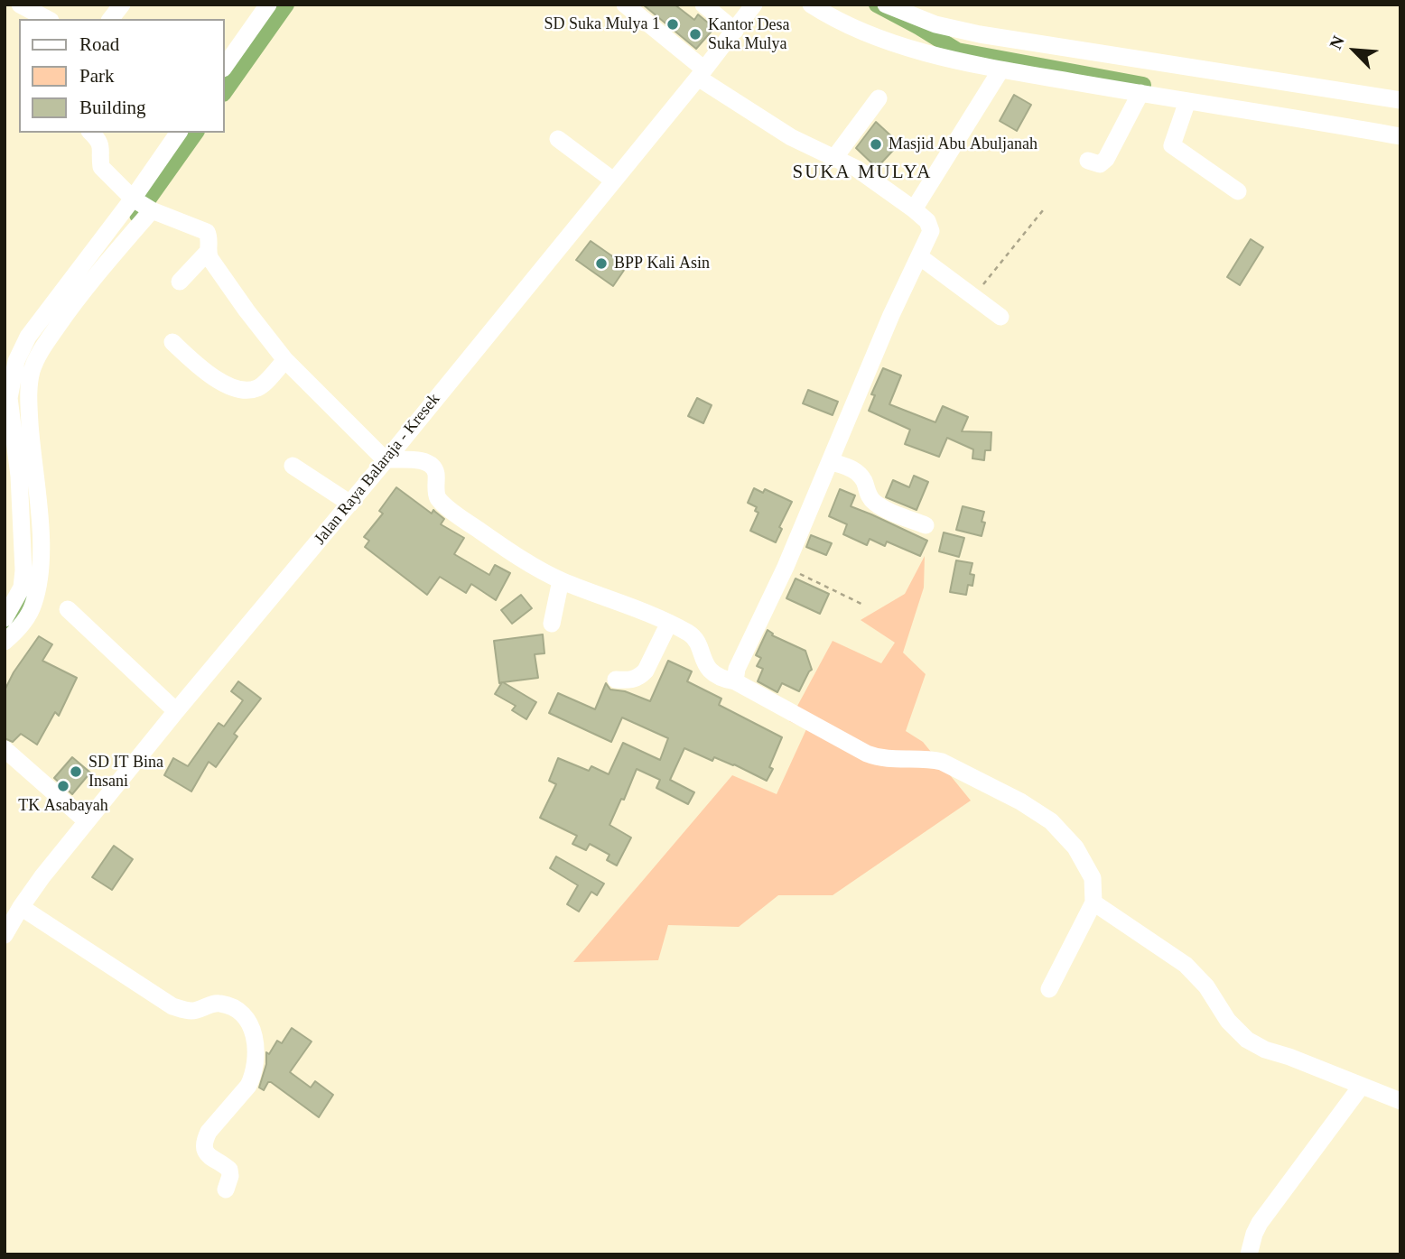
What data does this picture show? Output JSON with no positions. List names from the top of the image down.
{
  "streets": {
    "street": ["Jalan Raya Balaraja - Kresek"]
  },
  "districts": ["SUKA MULYA"],
  "places": [
    "SD Suka Mulya 1",
    "Kantor Desa Suka Mulya",
    "Masjid Abu Abuljanah",
    "BPP Kali Asin",
    "SD IT Bina Insani",
    "TK Asabayah"
  ],
  "legend": ["Road", "Park", "Building"],
  "north": "top left"
}
